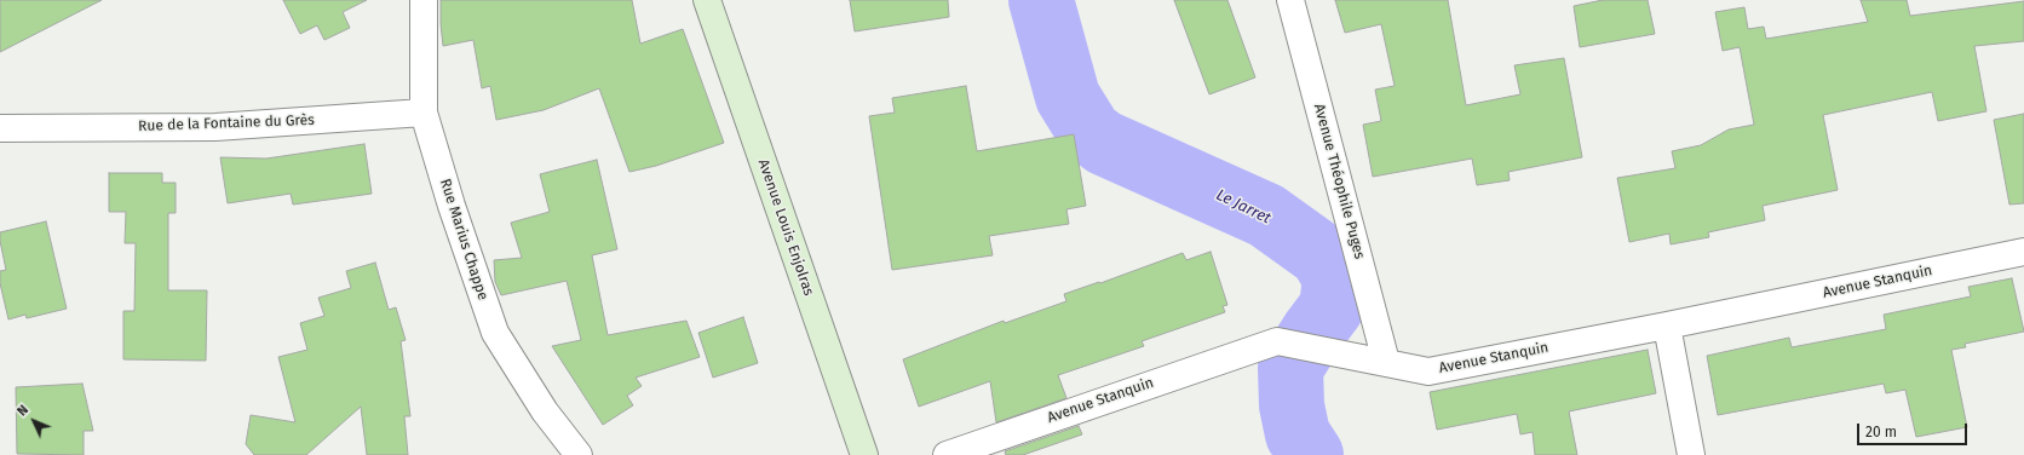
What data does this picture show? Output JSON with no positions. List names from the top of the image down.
{
  "streets": {
    "main road": ["Avenue Louis Enjolras"],
    "street": [
      "Rue de la Fontaine du Grès",
      "Avenue Théophile Puges",
      "Rue Marius Chappe",
      "Avenue Stanquin"
    ]
  },
  "crossings": [
    ["Rue de la Fontaine du Grès", "Rue Marius Chappe"],
    ["Avenue Théophile Puges", "Avenue Stanquin"]
  ],
  "water": ["Le Jarret"],
  "scale_bar": "20 m",
  "north": "top left"
}
